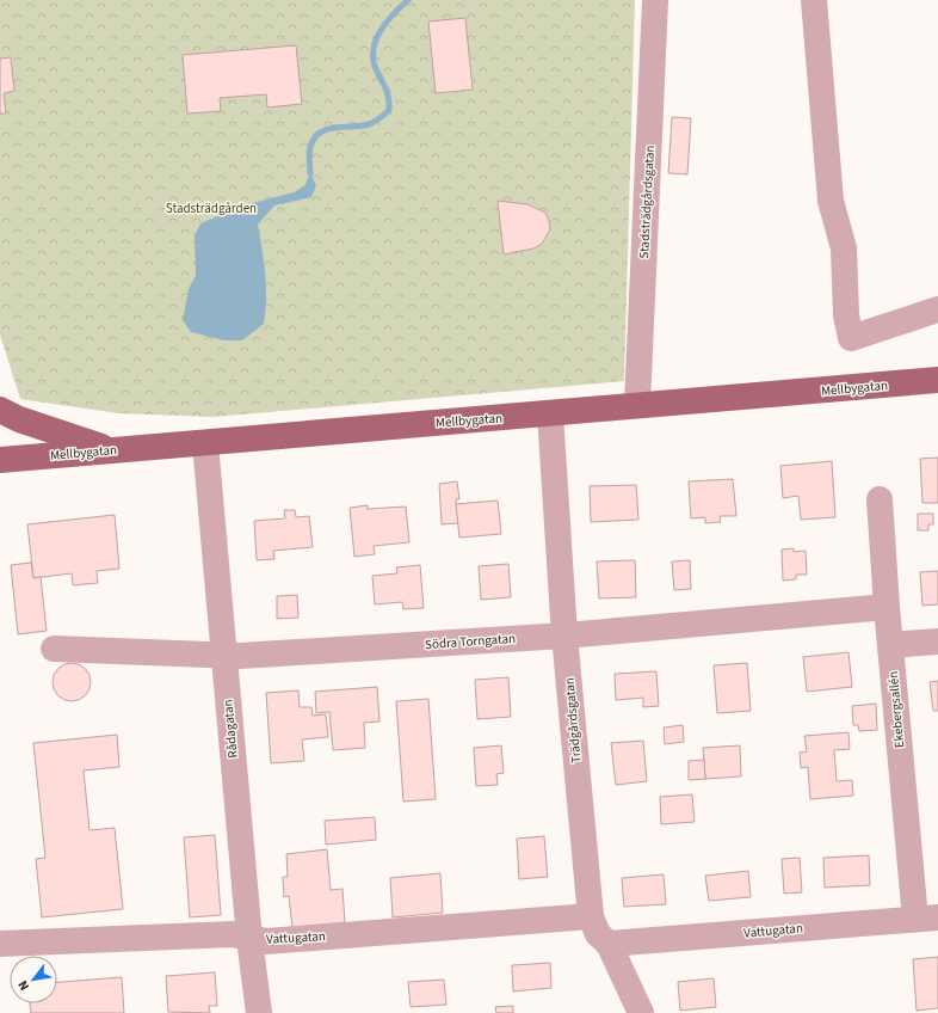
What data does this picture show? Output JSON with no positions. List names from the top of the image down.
{
  "streets": {
    "main road": ["Mellbygatan"],
    "street": [
      "Stadsträdgårdsgatan",
      "Södra Torngatan",
      "Ekebergsallén",
      "Trädgårdsgatan",
      "Rådagatan",
      "Vattugatan"
    ]
  },
  "crossings": [
    ["Stadsträdgårdsgatan", "Mellbygatan"],
    ["Mellbygatan", "Trädgårdsgatan"],
    ["Mellbygatan", "Rådagatan"],
    ["Södra Torngatan", "Ekebergsallén"],
    ["Södra Torngatan", "Trädgårdsgatan"],
    ["Södra Torngatan", "Rådagatan"],
    ["Ekebergsallén", "Vattugatan"],
    ["Trädgårdsgatan", "Vattugatan"],
    ["Rådagatan", "Vattugatan"]
  ],
  "parks": ["Stadsträdgården"],
  "north": "bottom left"
}
